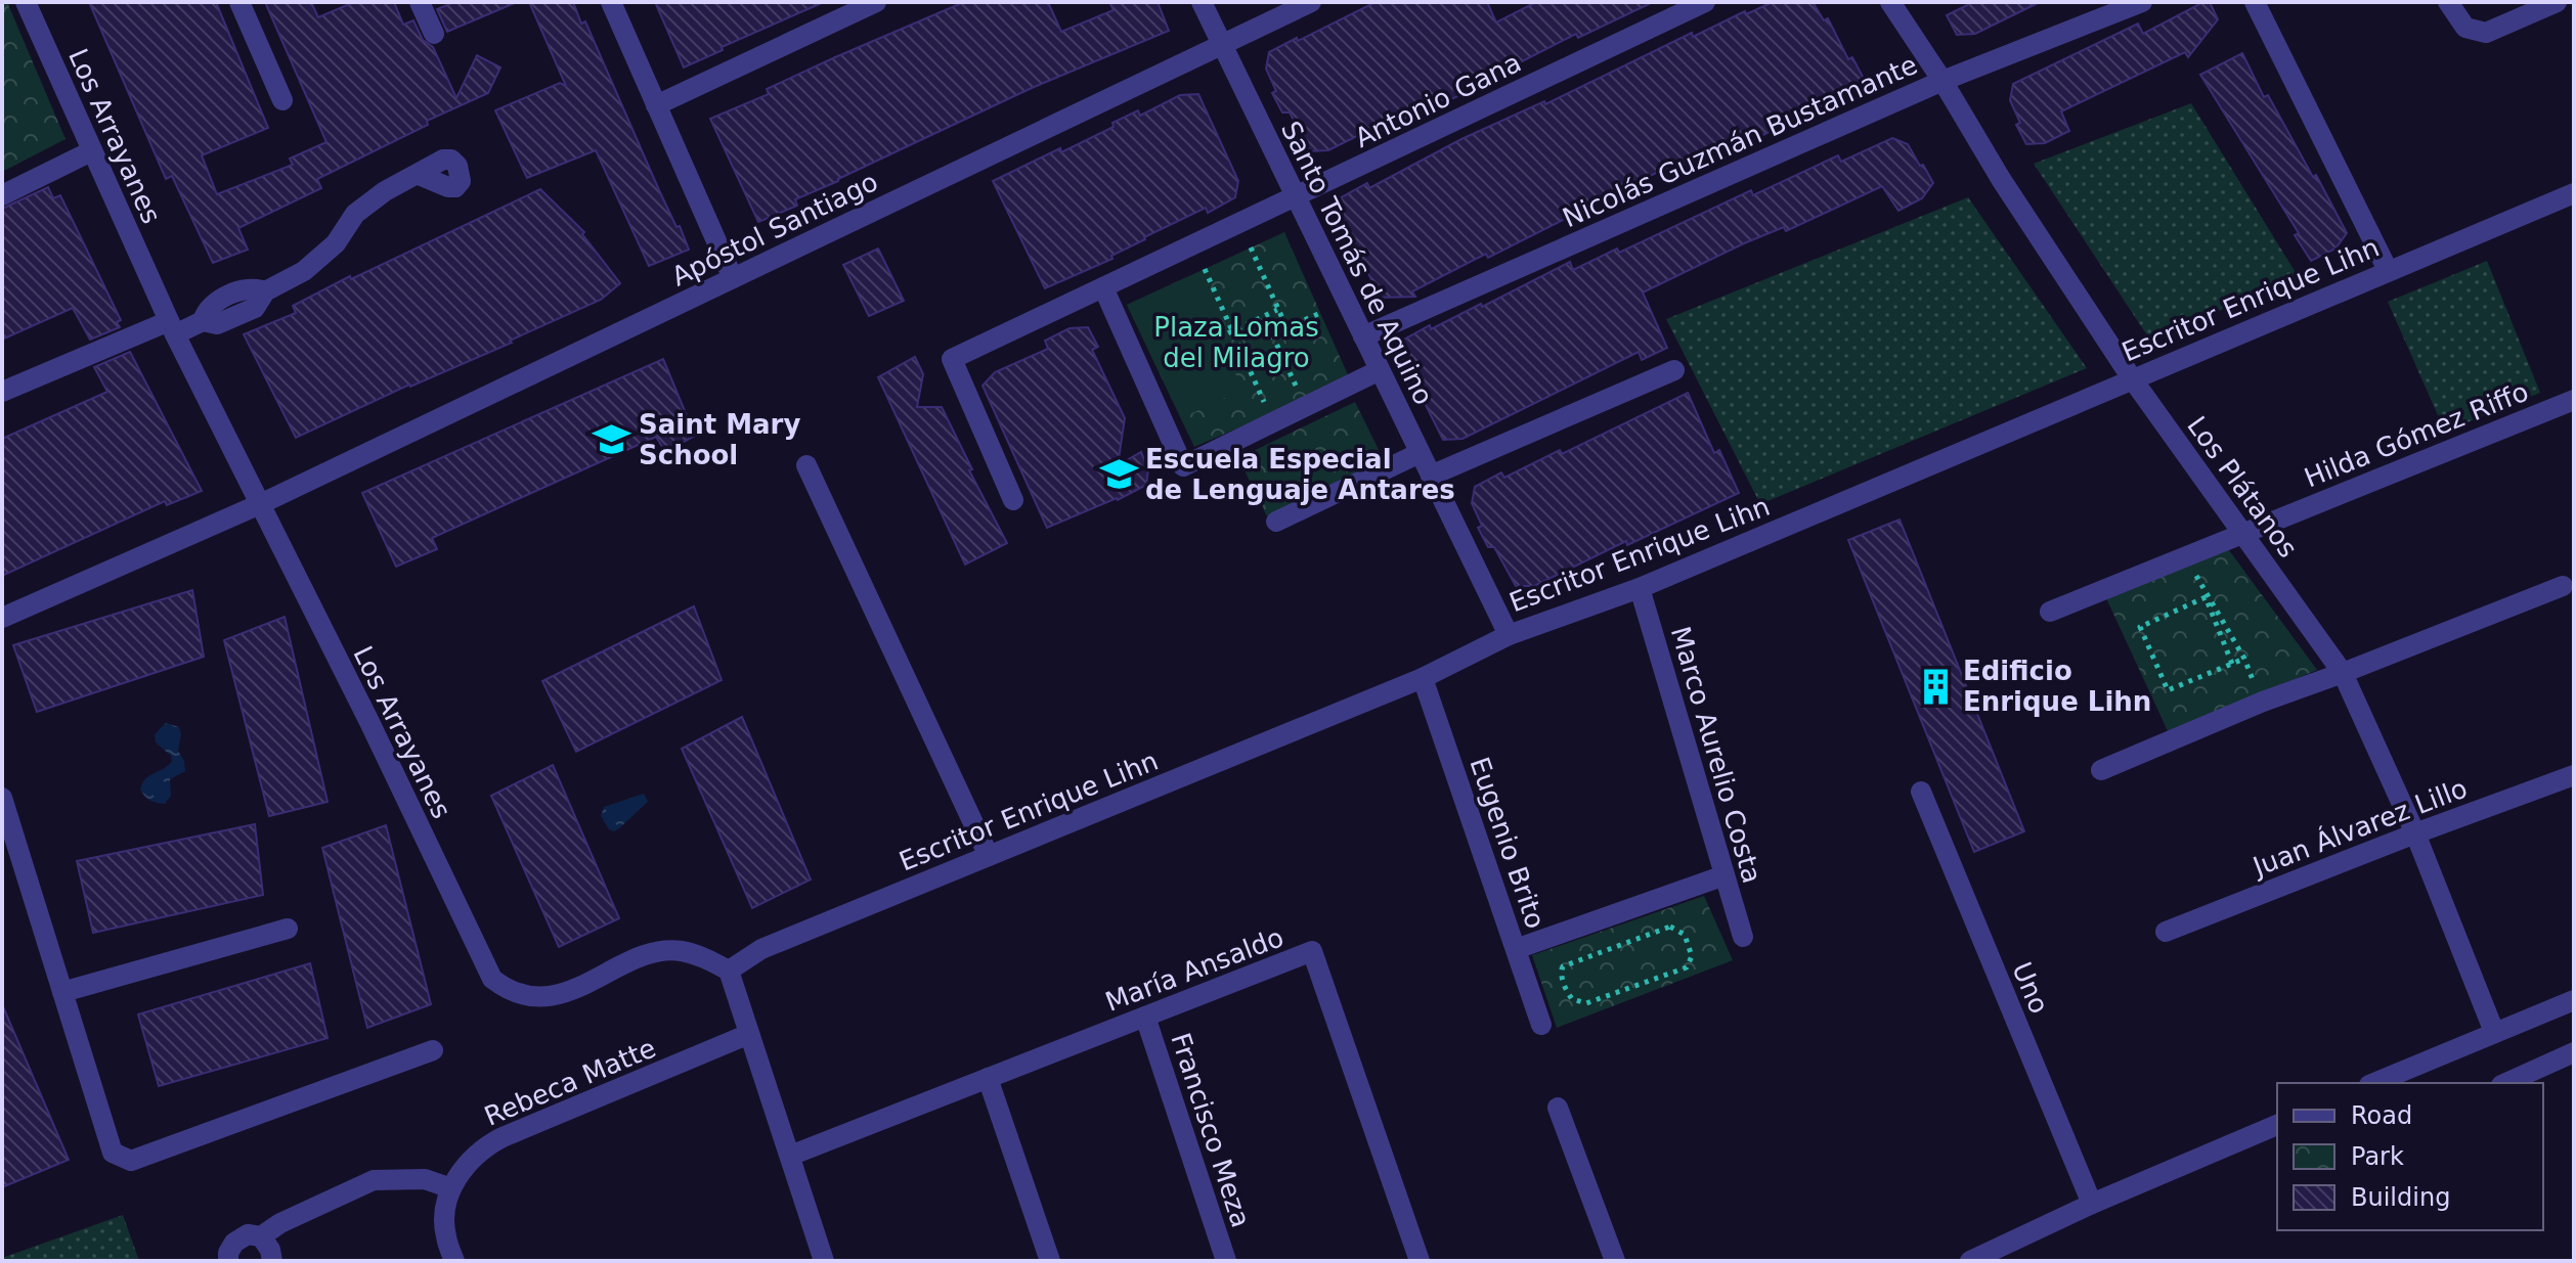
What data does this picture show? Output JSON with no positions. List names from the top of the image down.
{
  "streets": {
    "street": [
      "Antonio Gana",
      "Los Arrayanes",
      "Nicolás Guzmán Bustamante",
      "Apóstol Santiago",
      "Santo Tomás de Aquino",
      "Escritor Enrique Lihn",
      "Hilda Gómez Riffo",
      "Los Plátanos",
      "Marco Aurelio Costa",
      "Juan Álvarez Lillo",
      "Eugenio Brito",
      "María Ansaldo",
      "Uno",
      "Rebeca Matte",
      "Francisco Meza"
    ]
  },
  "crossings": [
    ["Antonio Gana", "Santo Tomás de Aquino"],
    ["Los Arrayanes", "Apóstol Santiago"],
    ["Los Arrayanes", "Escritor Enrique Lihn"],
    ["Nicolás Guzmán Bustamante", "Santo Tomás de Aquino"],
    ["Nicolás Guzmán Bustamante", "Los Plátanos"],
    ["Apóstol Santiago", "Santo Tomás de Aquino"],
    ["Santo Tomás de Aquino", "Escritor Enrique Lihn"],
    ["Escritor Enrique Lihn", "Los Plátanos"],
    ["Escritor Enrique Lihn", "Marco Aurelio Costa"],
    ["Escritor Enrique Lihn", "Eugenio Brito"],
    ["Hilda Gómez Riffo", "Los Plátanos"],
    ["Los Plátanos", "Juan Álvarez Lillo"],
    ["María Ansaldo", "Francisco Meza"]
  ],
  "parks": ["Plaza Lomas del Milagro"],
  "places": {
    "school or university": ["Saint Mary School", "Escuela Especial de Lenguaje Antares"],
    "building": ["Edificio Enrique Lihn"]
  },
  "legend": ["Road", "Park", "Building"]
}
